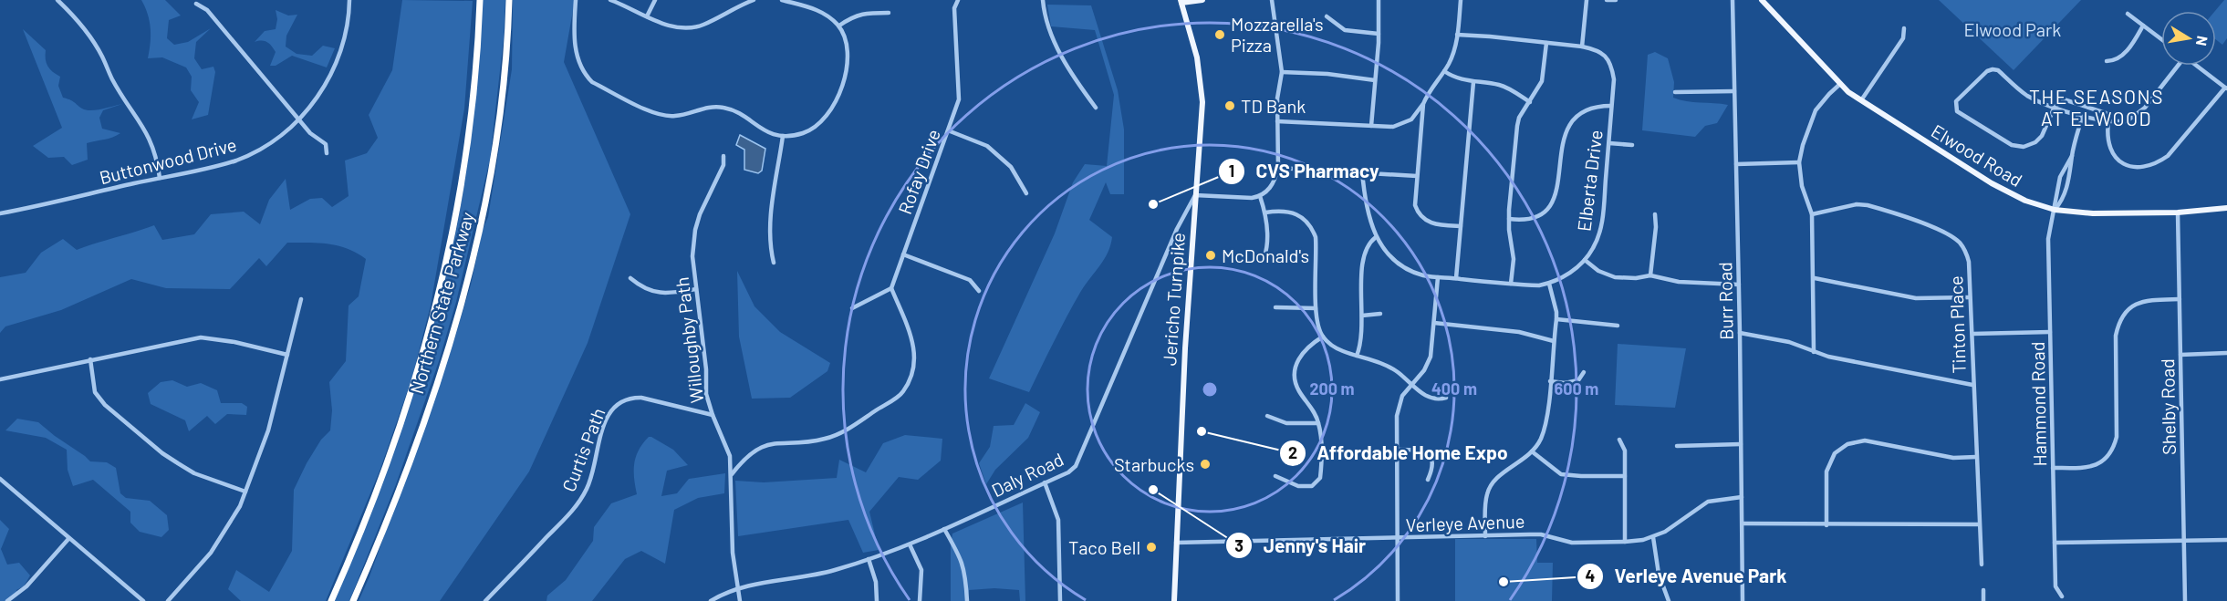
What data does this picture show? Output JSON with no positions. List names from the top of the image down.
{
  "streets": {
    "highway": ["Northern State Parkway"],
    "main road": ["Elwood Road", "Jericho Turnpike"],
    "street": [
      "Buttonwood Drive",
      "Rofay Drive",
      "Elberta Drive",
      "Burr Road",
      "Tinton Place",
      "Willoughby Path",
      "Hammond Road",
      "Shelby Road",
      "Curtis Path",
      "Daly Road",
      "Verleye Avenue"
    ]
  },
  "crossings": [
    ["Elwood Road", "Hammond Road"],
    ["Elwood Road", "Shelby Road"],
    ["Jericho Turnpike", "Daly Road"],
    ["Jericho Turnpike", "Verleye Avenue"],
    ["Burr Road", "Verleye Avenue"],
    ["Willoughby Path", "Curtis Path"],
    ["Willoughby Path", "Daly Road"]
  ],
  "districts": ["THE SEASONS AT ELWOOD"],
  "parks": ["Elwood Park"],
  "places": [
    "Mozzarella's Pizza",
    "TD Bank",
    "CVS Pharmacy",
    "McDonald's",
    "Affordable Home Expo",
    "Starbucks",
    "Jenny's Hair",
    "Taco Bell",
    "Verleye Avenue Park"
  ],
  "north": "right",
  "rings": ["200 m", "400 m", "600 m"]
}
